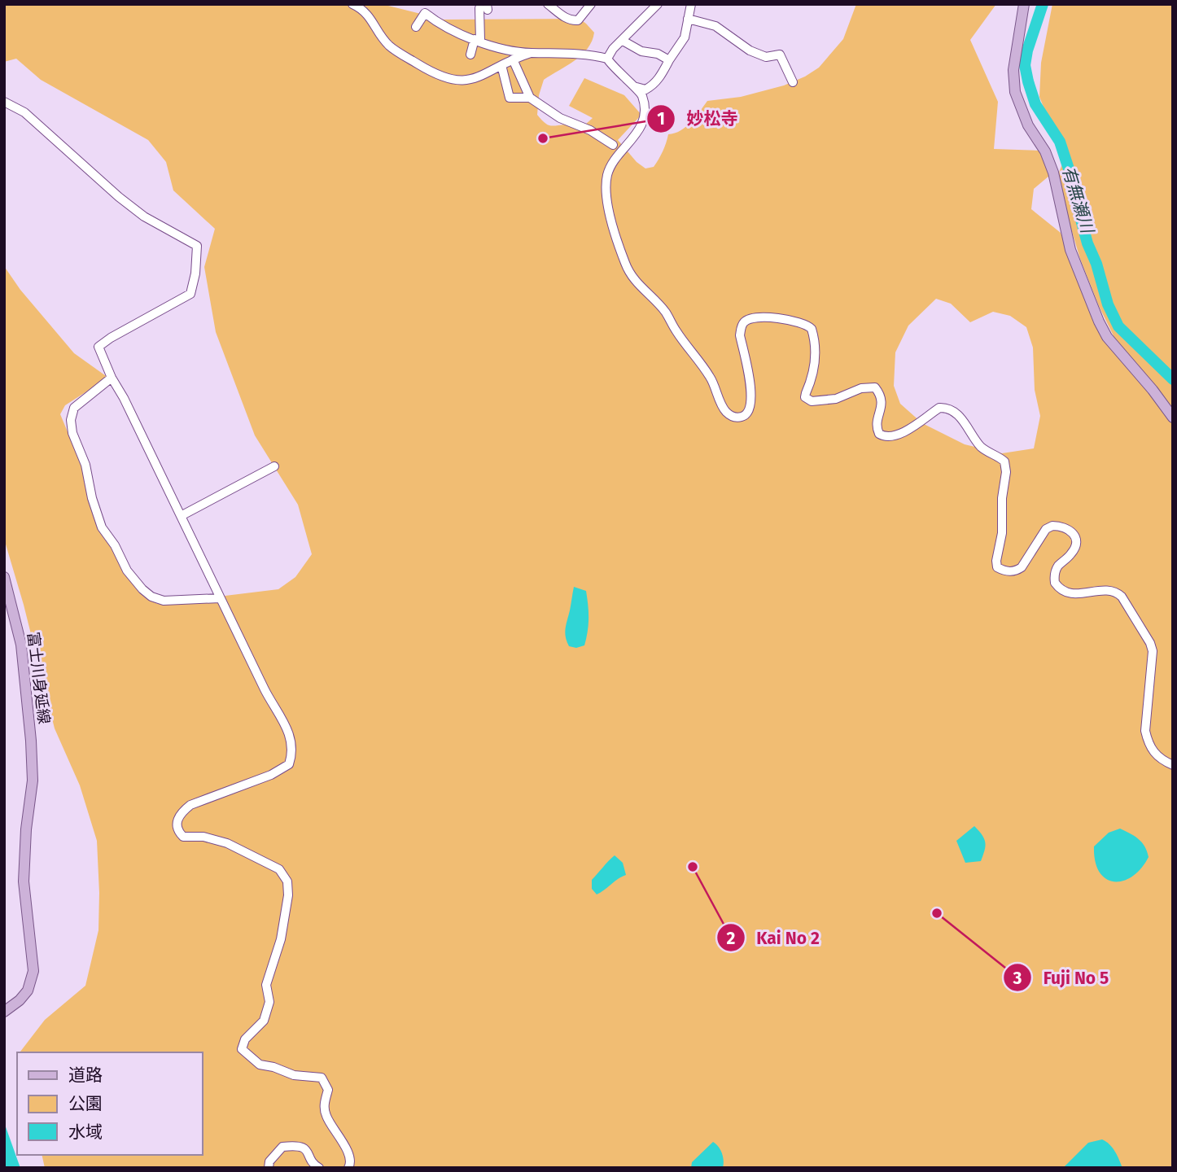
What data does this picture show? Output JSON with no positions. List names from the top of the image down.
{
  "streets": {
    "main road": ["富士川身延線"]
  },
  "water": ["有無瀬川"],
  "places": ["妙松寺", "Kai No 2", "Fuji No 5"],
  "legend": ["道路", "公園", "水域"]
}
